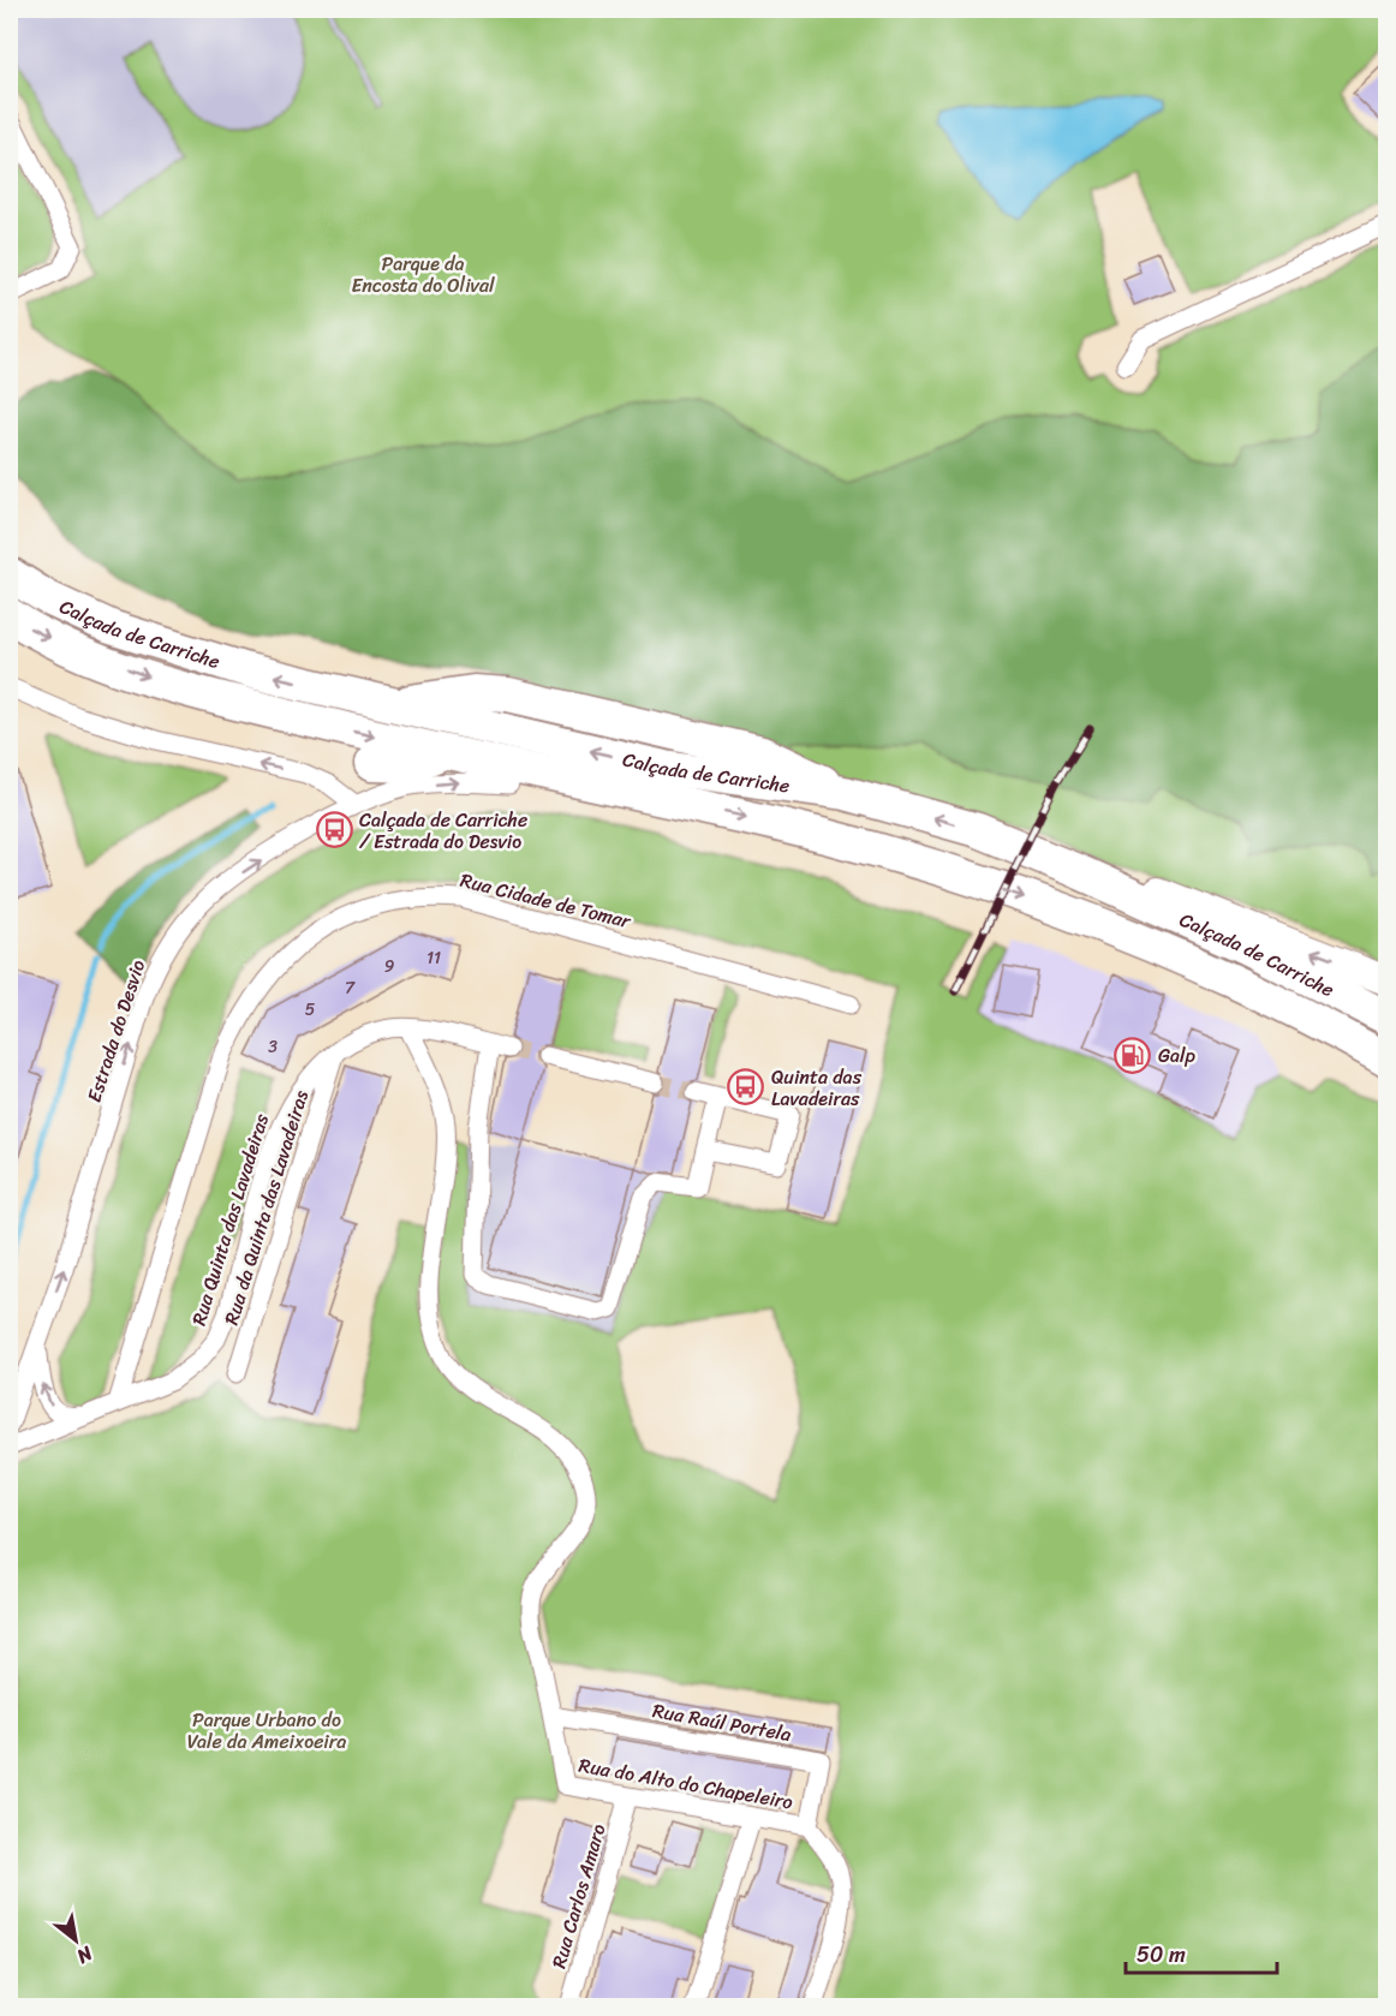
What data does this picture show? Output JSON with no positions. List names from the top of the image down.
{
  "streets": {
    "highway": ["Calçada de Carriche"],
    "street": [
      "Rua Cidade de Tomar",
      "Estrada do Desvio",
      "Rua da Quinta das Lavadeiras",
      "Rua Quinta das Lavadeiras",
      "Rua Raúl Portela",
      "Rua do Alto do Chapeleiro",
      "Rua Carlos Amaro"
    ]
  },
  "crossings": [
    ["Rua Cidade de Tomar", "Rua Quinta das Lavadeiras"],
    ["Rua da Quinta das Lavadeiras", "Rua Quinta das Lavadeiras"],
    ["Rua Quinta das Lavadeiras", "Rua do Alto do Chapeleiro"],
    ["Rua Raúl Portela", "Rua do Alto do Chapeleiro"],
    ["Rua do Alto do Chapeleiro", "Rua Carlos Amaro"]
  ],
  "one_way": ["Estrada do Desvio"],
  "parks": ["Parque da Encosta do Olival", "Parque Urbano do Vale da Ameixoeira"],
  "places": {
    "bus stop": ["Calçada de Carriche / Estrada do Desvio", "Quinta das Lavadeiras"],
    "fuel station": ["Galp"]
  },
  "house_numbers": [
    "11",
    "9",
    "7",
    "5",
    "3"
  ],
  "scale_bar": "50 m",
  "north": "bottom right"
}
